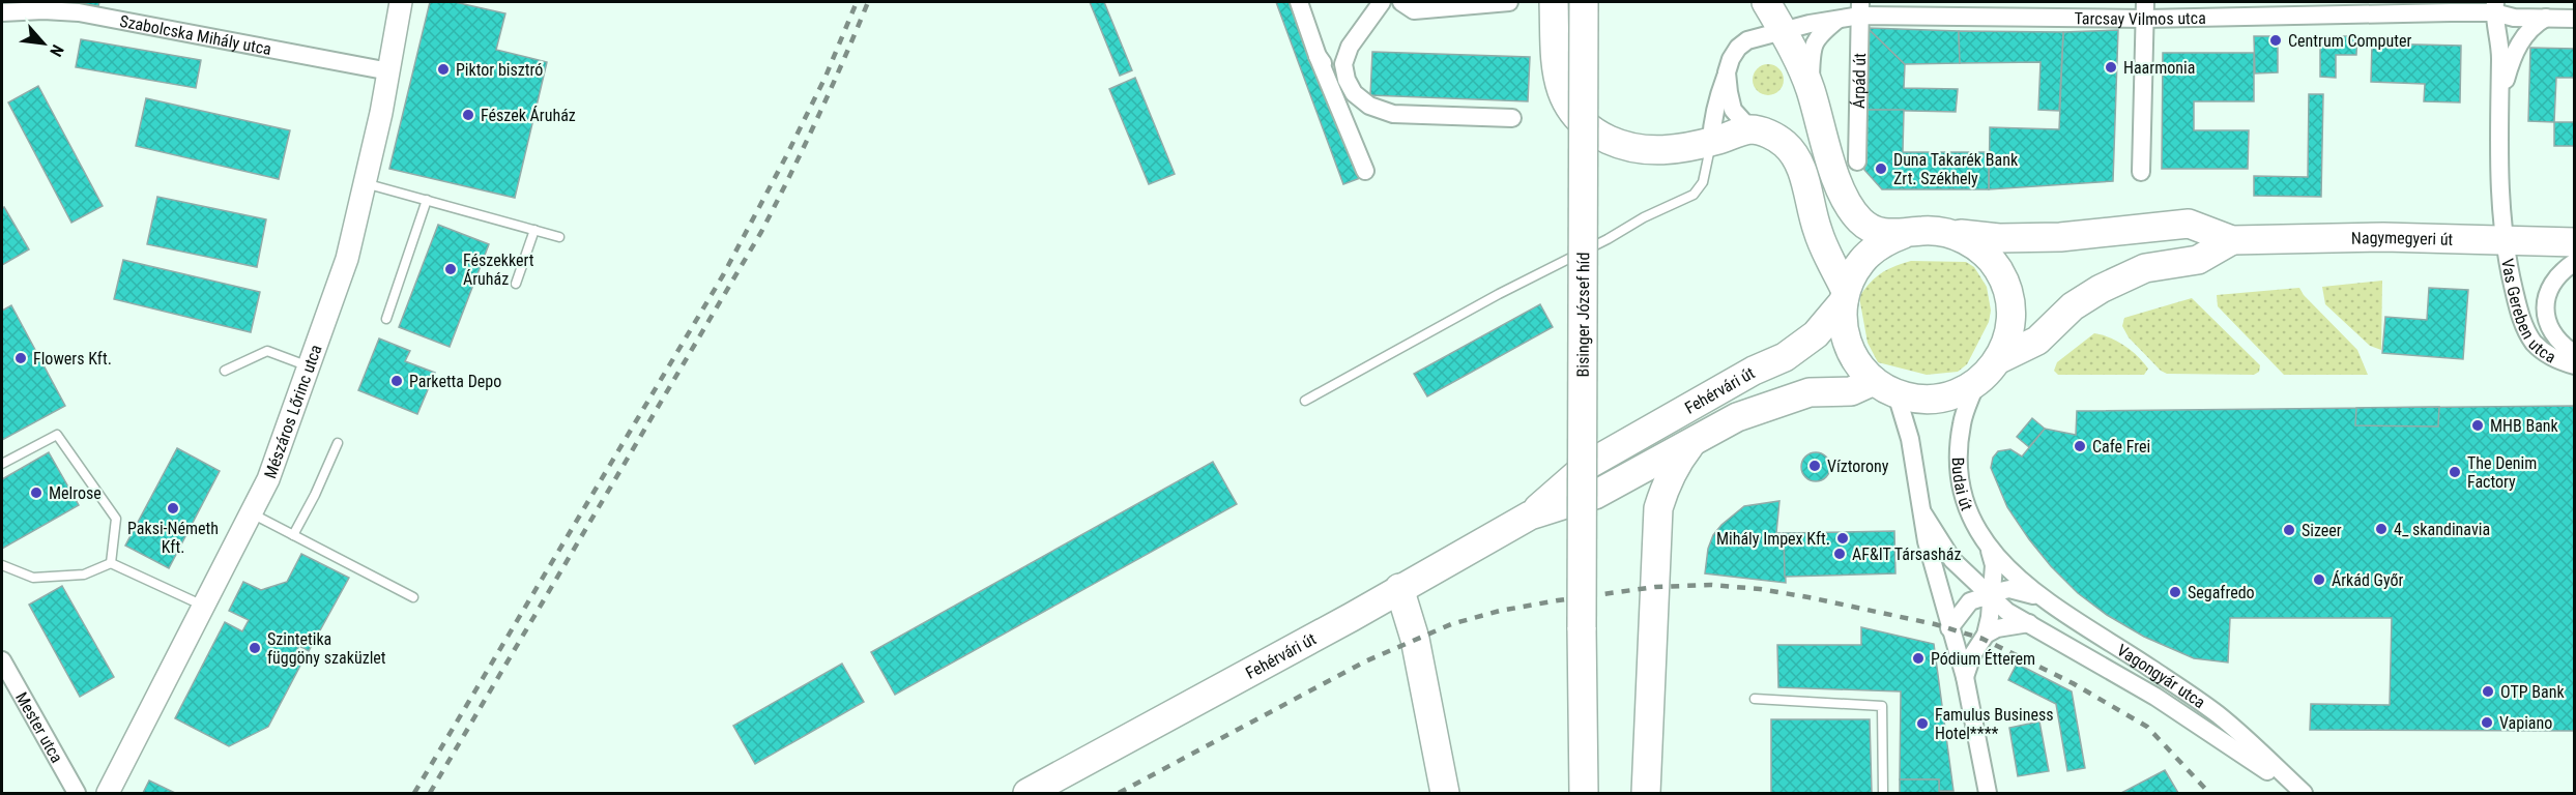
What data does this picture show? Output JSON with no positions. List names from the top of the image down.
{
  "streets": {
    "main road": ["Nagymegyeri út", "Bisinger József híd", "Fehérvári út"],
    "street": [
      "Tarcsay Vilmos utca",
      "Szabolcska Mihály utca",
      "Árpád út",
      "Vas Gereben utca",
      "Mészáros Lőrinc utca",
      "Budai út",
      "Vagongyár utca",
      "Mester utca"
    ]
  },
  "crossings": [
    ["Tarcsay Vilmos utca", "Árpád út"],
    ["Szabolcska Mihály utca", "Mészáros Lőrinc utca"],
    ["Nagymegyeri út", "Vas Gereben utca"],
    ["Nagymegyeri út", "Fehérvári út"],
    ["Nagymegyeri út", "Budai út"],
    ["Fehérvári út", "Budai út"],
    ["Budai út", "Vagongyár utca"]
  ],
  "places": [
    "Centrum Computer",
    "Haarmonia",
    "Piktor bisztró",
    "Fészek Áruház",
    "Duna Takarék Bank Zrt. Székhely",
    "Fészekkert Áruház",
    "Flowers Kft.",
    "Parketta Depo",
    "MHB Bank",
    "Cafe Frei",
    "Víztorony",
    "The Denim Factory",
    "Melrose",
    "Paksi-Németh Kft.",
    "4_ skandinavia",
    "Sizeer",
    "Mihály Impex Kft.",
    "AF&IT Társasház",
    "Árkád Győr",
    "Segafredo",
    "Szintetika függöny szaküzlet",
    "Pódium Étterem",
    "OTP Bank",
    "Vapiano",
    "Famulus Business Hotel****"
  ],
  "north": "bottom right"
}
